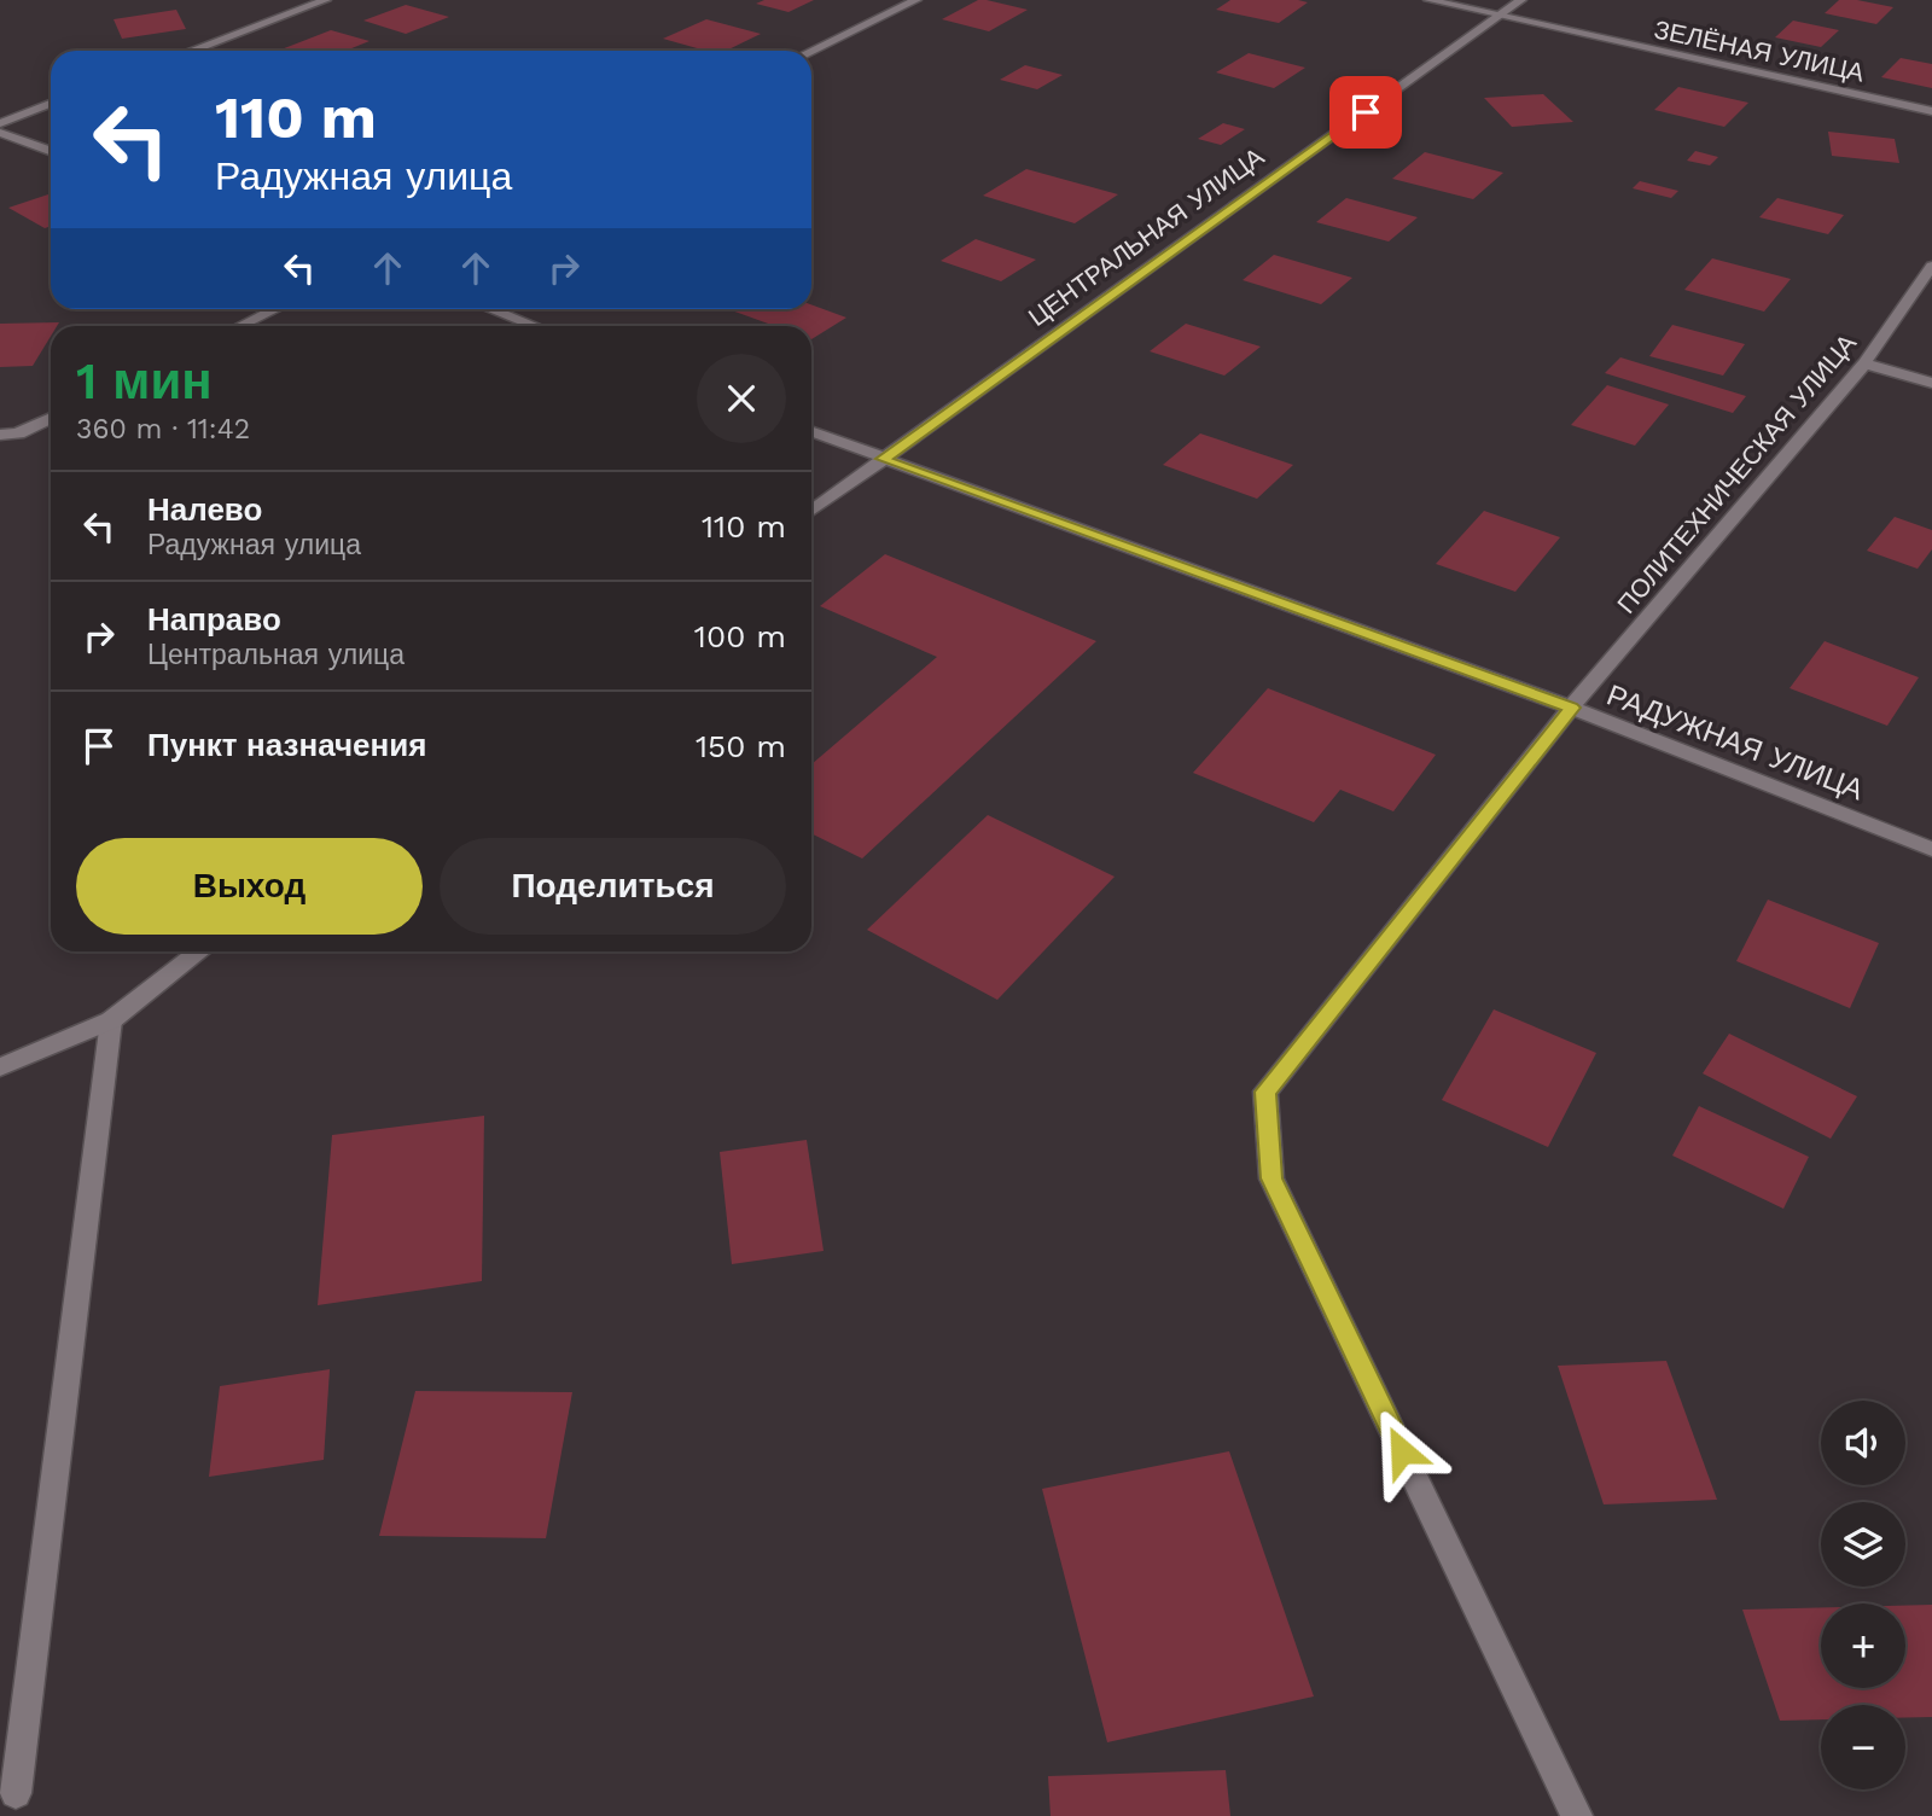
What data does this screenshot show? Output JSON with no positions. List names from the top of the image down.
{
  "streets": {
    "street": [
      "ЗЕЛЁНАЯ УЛИЦА",
      "ЦЕНТРАЛЬНАЯ УЛИЦА",
      "ПОЛИТЕХНИЧЕСКАЯ УЛИЦА",
      "РАДУЖНАЯ УЛИЦА"
    ]
  },
  "crossings": [
    ["ЗЕЛЁНАЯ УЛИЦА", "ЦЕНТРАЛЬНАЯ УЛИЦА"],
    ["ЦЕНТРАЛЬНАЯ УЛИЦА", "РАДУЖНАЯ УЛИЦА"],
    ["ПОЛИТЕХНИЧЕСКАЯ УЛИЦА", "РАДУЖНАЯ УЛИЦА"]
  ],
  "page": {
    "turn": ["110 m", "Радужная улица"],
    "heading": ["1 мин", "360 m · 11:42"],
    "list": [
      {
        "name": "Налево",
        "note": "Радужная улица",
        "value": "110 m"
      },
      {
        "name": "Направо",
        "note": "Центральная улица",
        "value": "100 m"
      },
      {
        "name": "Пункт назначения",
        "value": "150 m"
      }
    ],
    "buttons": ["Выход", "Поделиться"],
    "map_buttons": ["+", "−"]
  }
}
